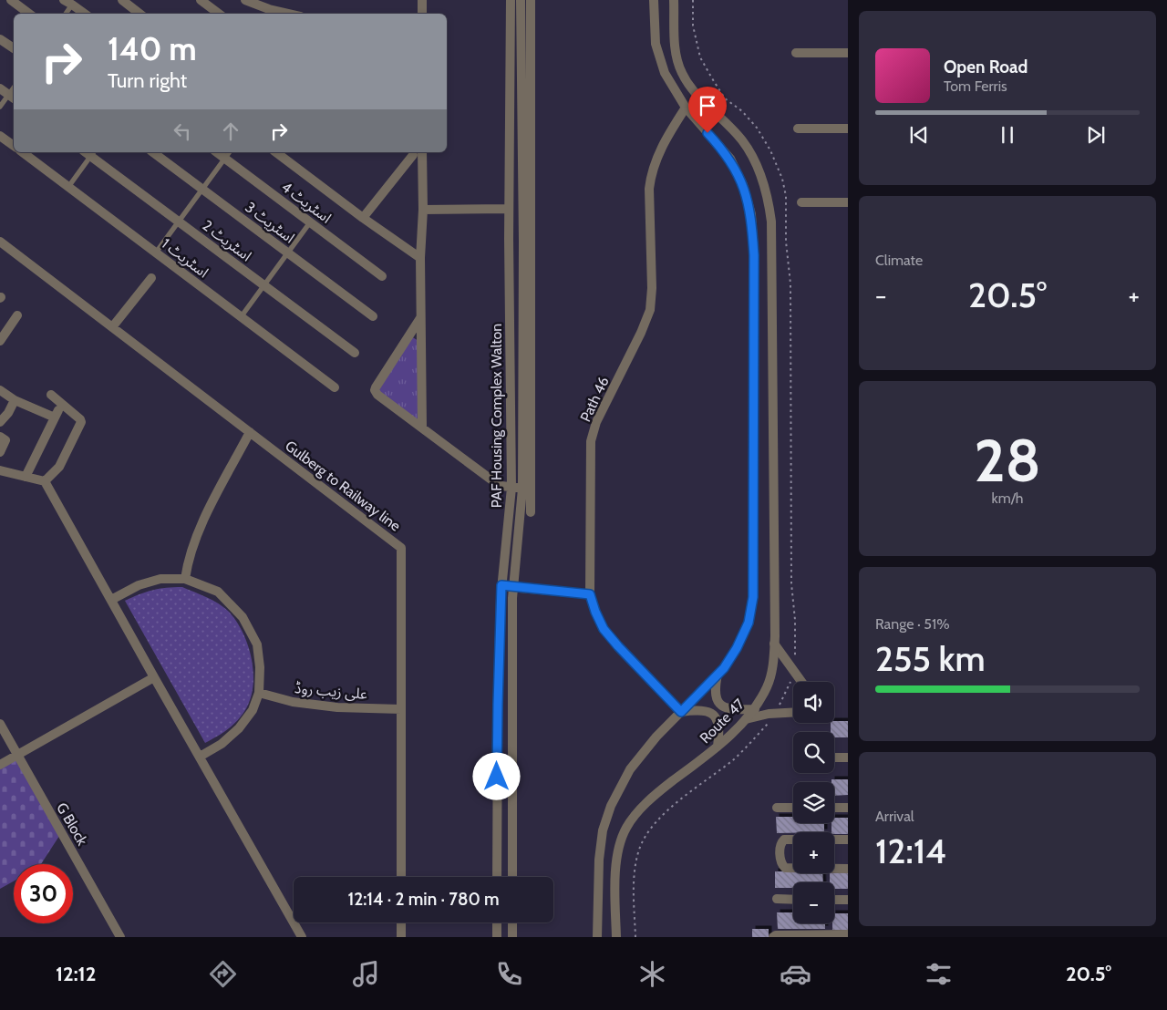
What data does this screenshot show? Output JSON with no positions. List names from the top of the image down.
{
  "streets": {
    "street": [
      "اسٹریٹ 4",
      "اسٹریٹ 3",
      "اسٹریٹ 2",
      "اسٹریٹ 1",
      "Path 46",
      "PAF Housing Complex Walton",
      "Gulberg to Railway line",
      "علی زیب روڈ",
      "Route 47",
      "G Block"
    ]
  },
  "crossings": [
    ["Gulberg to Railway line", "علی زیب روڈ"]
  ],
  "page": {
    "turn": ["140 m", "Turn right"],
    "song": ["Open Road", "Tom Ferris"],
    "tile": [
      "Climate",
      ["28", "km/h"],
      ["Range · 51%", "255 km"],
      ["Arrival", "12:14"]
    ],
    "heat": ["−", "20.5°", "+"],
    "map_buttons": ["+", "−"],
    "limit": "30",
    "trip": "12:14 · 2 min · 780 m",
    "tabs": ["12:12", "20.5°"]
  }
}
